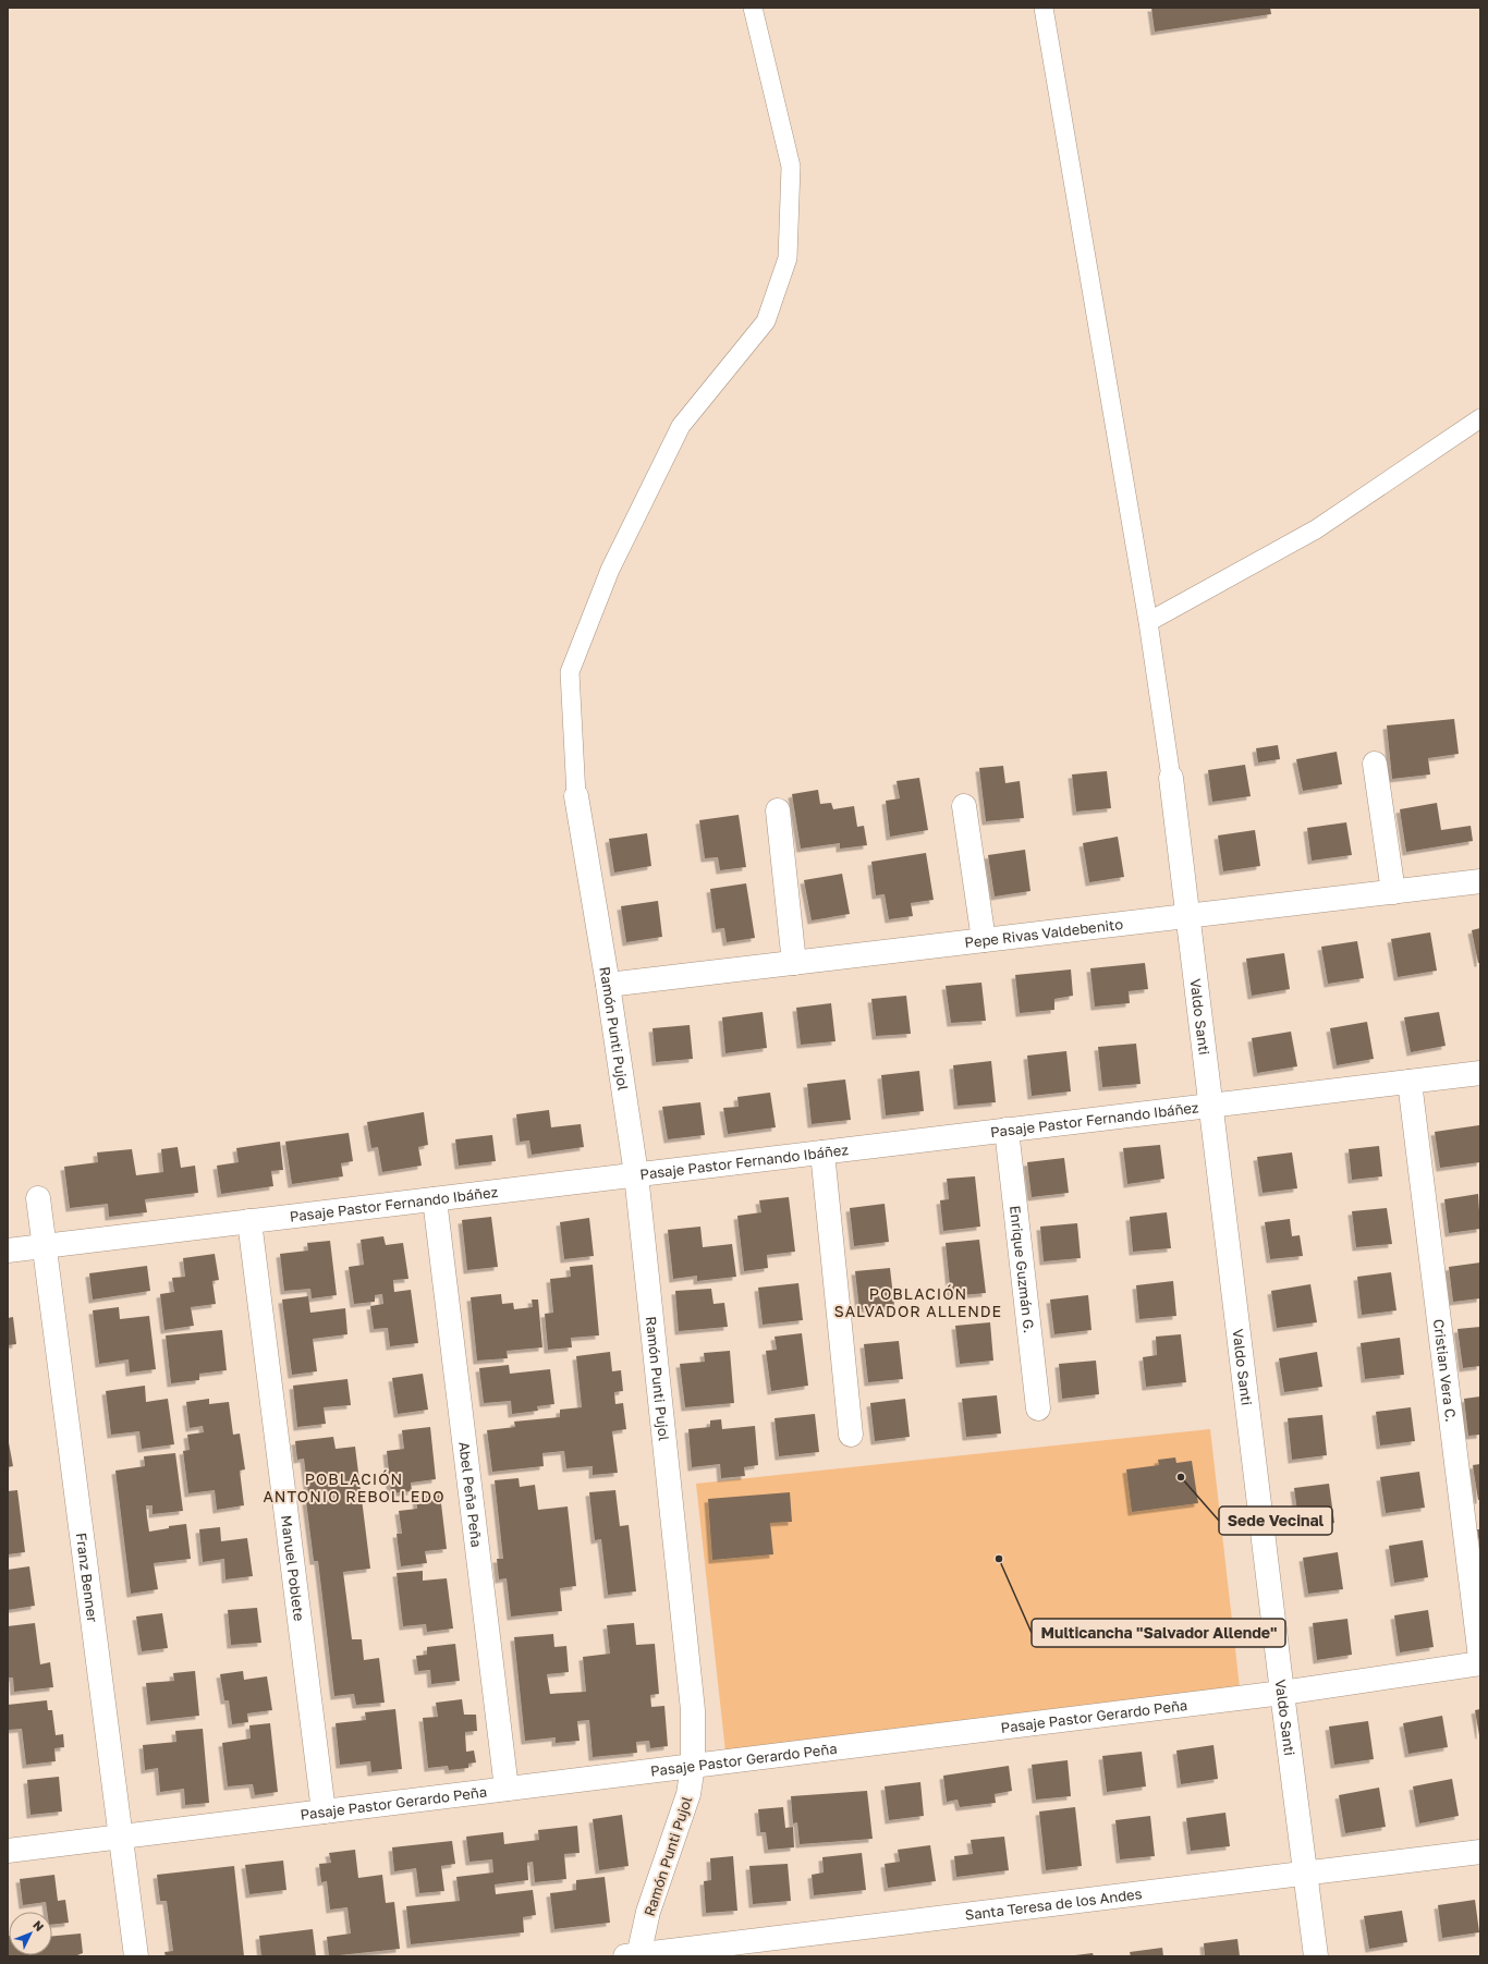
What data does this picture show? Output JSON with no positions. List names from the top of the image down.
{
  "streets": {
    "street": [
      "Pepe Rivas Valdebenito",
      "Valdo Santi",
      "Ramón Punti Pujol",
      "Pasaje Pastor Fernando Ibáñez",
      "Enrique Guzmán G.",
      "Cristian Vera C.",
      "Abel Peña Peña",
      "Manuel Poblete",
      "Franz Benner",
      "Pasaje Pastor Gerardo Peña",
      "Santa Teresa de los Andes"
    ]
  },
  "crossings": [
    ["Pepe Rivas Valdebenito", "Valdo Santi"],
    ["Pepe Rivas Valdebenito", "Ramón Punti Pujol"],
    ["Valdo Santi", "Pasaje Pastor Fernando Ibáñez"],
    ["Valdo Santi", "Pasaje Pastor Gerardo Peña"],
    ["Valdo Santi", "Santa Teresa de los Andes"],
    ["Ramón Punti Pujol", "Pasaje Pastor Fernando Ibáñez"],
    ["Ramón Punti Pujol", "Pasaje Pastor Gerardo Peña"],
    ["Ramón Punti Pujol", "Santa Teresa de los Andes"],
    ["Pasaje Pastor Fernando Ibáñez", "Enrique Guzmán G."],
    ["Pasaje Pastor Fernando Ibáñez", "Cristian Vera C."],
    ["Pasaje Pastor Fernando Ibáñez", "Abel Peña Peña"],
    ["Pasaje Pastor Fernando Ibáñez", "Manuel Poblete"],
    ["Pasaje Pastor Fernando Ibáñez", "Franz Benner"],
    ["Abel Peña Peña", "Pasaje Pastor Gerardo Peña"],
    ["Manuel Poblete", "Pasaje Pastor Gerardo Peña"],
    ["Franz Benner", "Pasaje Pastor Gerardo Peña"]
  ],
  "districts": ["POBLACIÓN SALVADOR ALLENDE", "POBLACIÓN ANTONIO REBOLLEDO"],
  "places": ["Sede Vecinal", "Multicancha \"Salvador Allende\""],
  "north": "top right"
}
